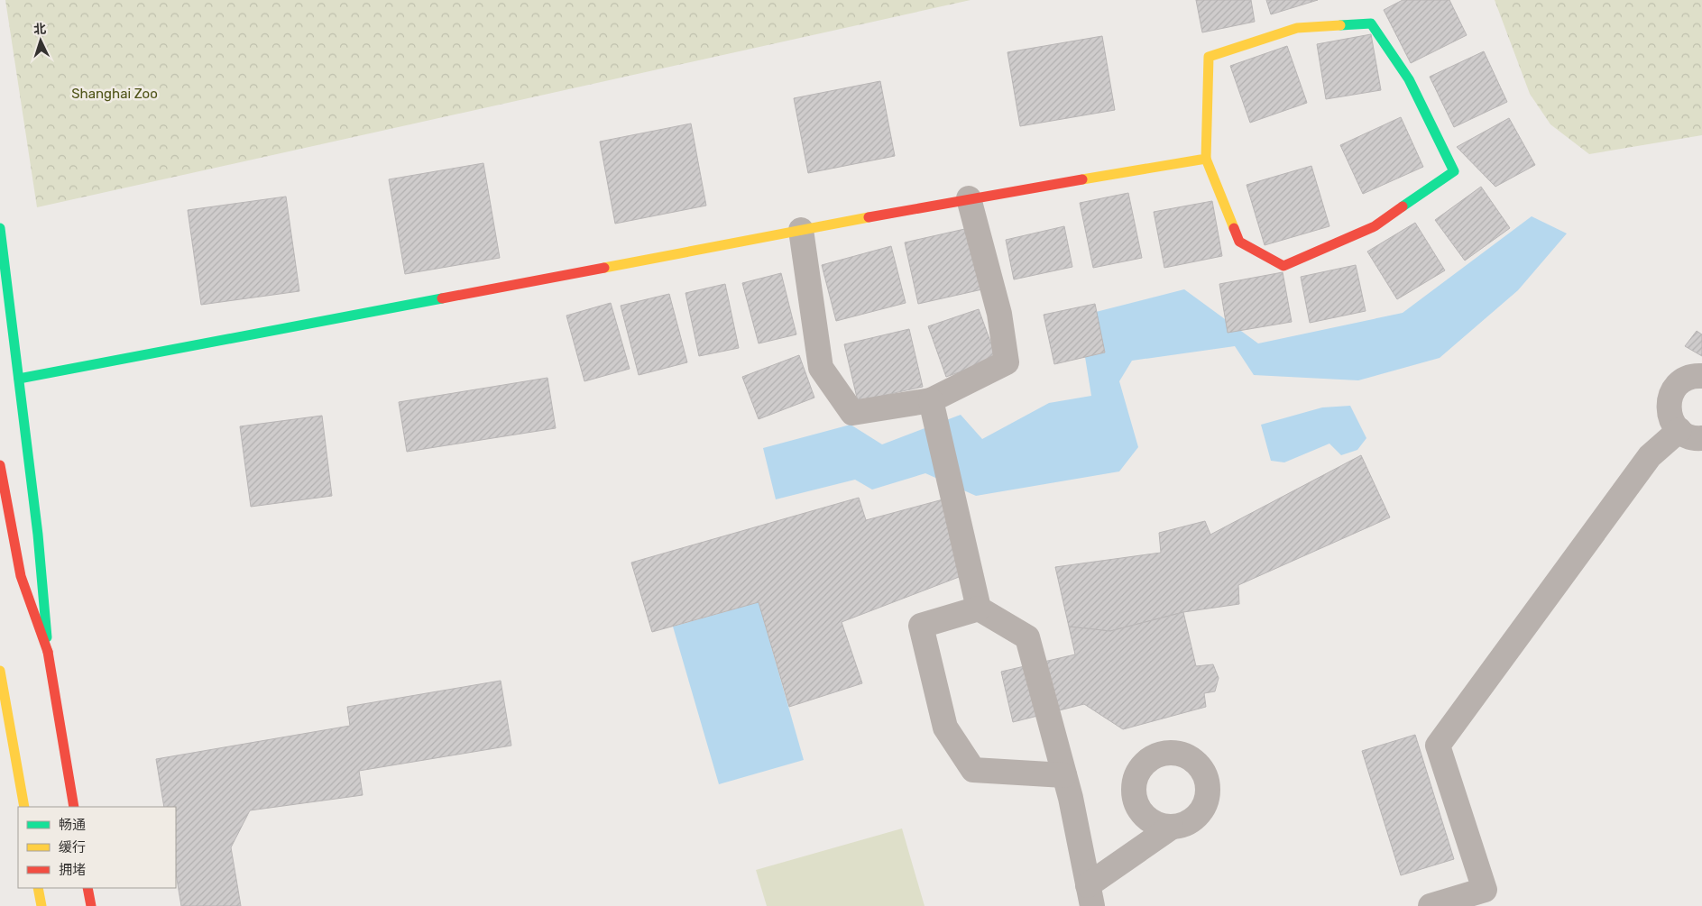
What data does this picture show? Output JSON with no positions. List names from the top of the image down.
{
  "parks": ["Shanghai Zoo"],
  "legend": ["畅通", "缓行", "拥堵"],
  "north": "top"
}
